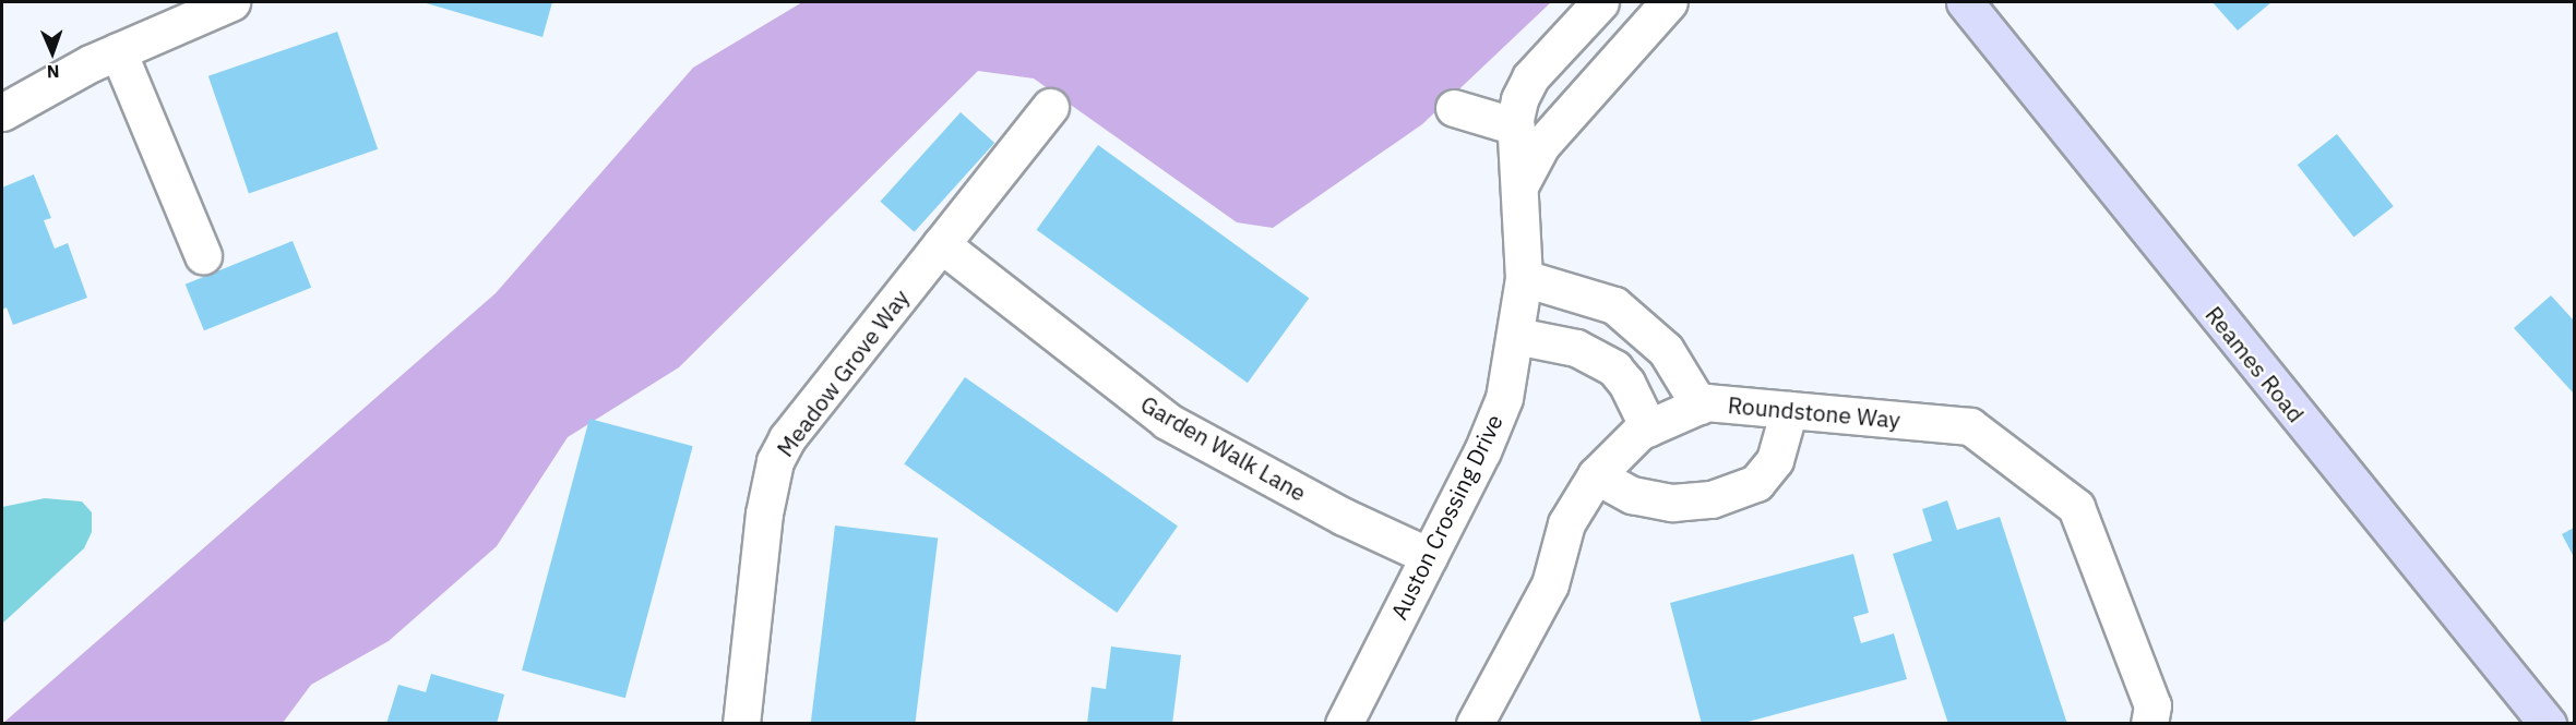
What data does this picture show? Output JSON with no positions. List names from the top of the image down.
{
  "streets": {
    "main road": ["Reames Road"],
    "street": [
      "Meadow Grove Way",
      "Roundstone Way",
      "Garden Walk Lane",
      "Auston Crossing Drive"
    ]
  },
  "crossings": [
    ["Meadow Grove Way", "Garden Walk Lane"],
    ["Garden Walk Lane", "Auston Crossing Drive"]
  ],
  "north": "bottom"
}
